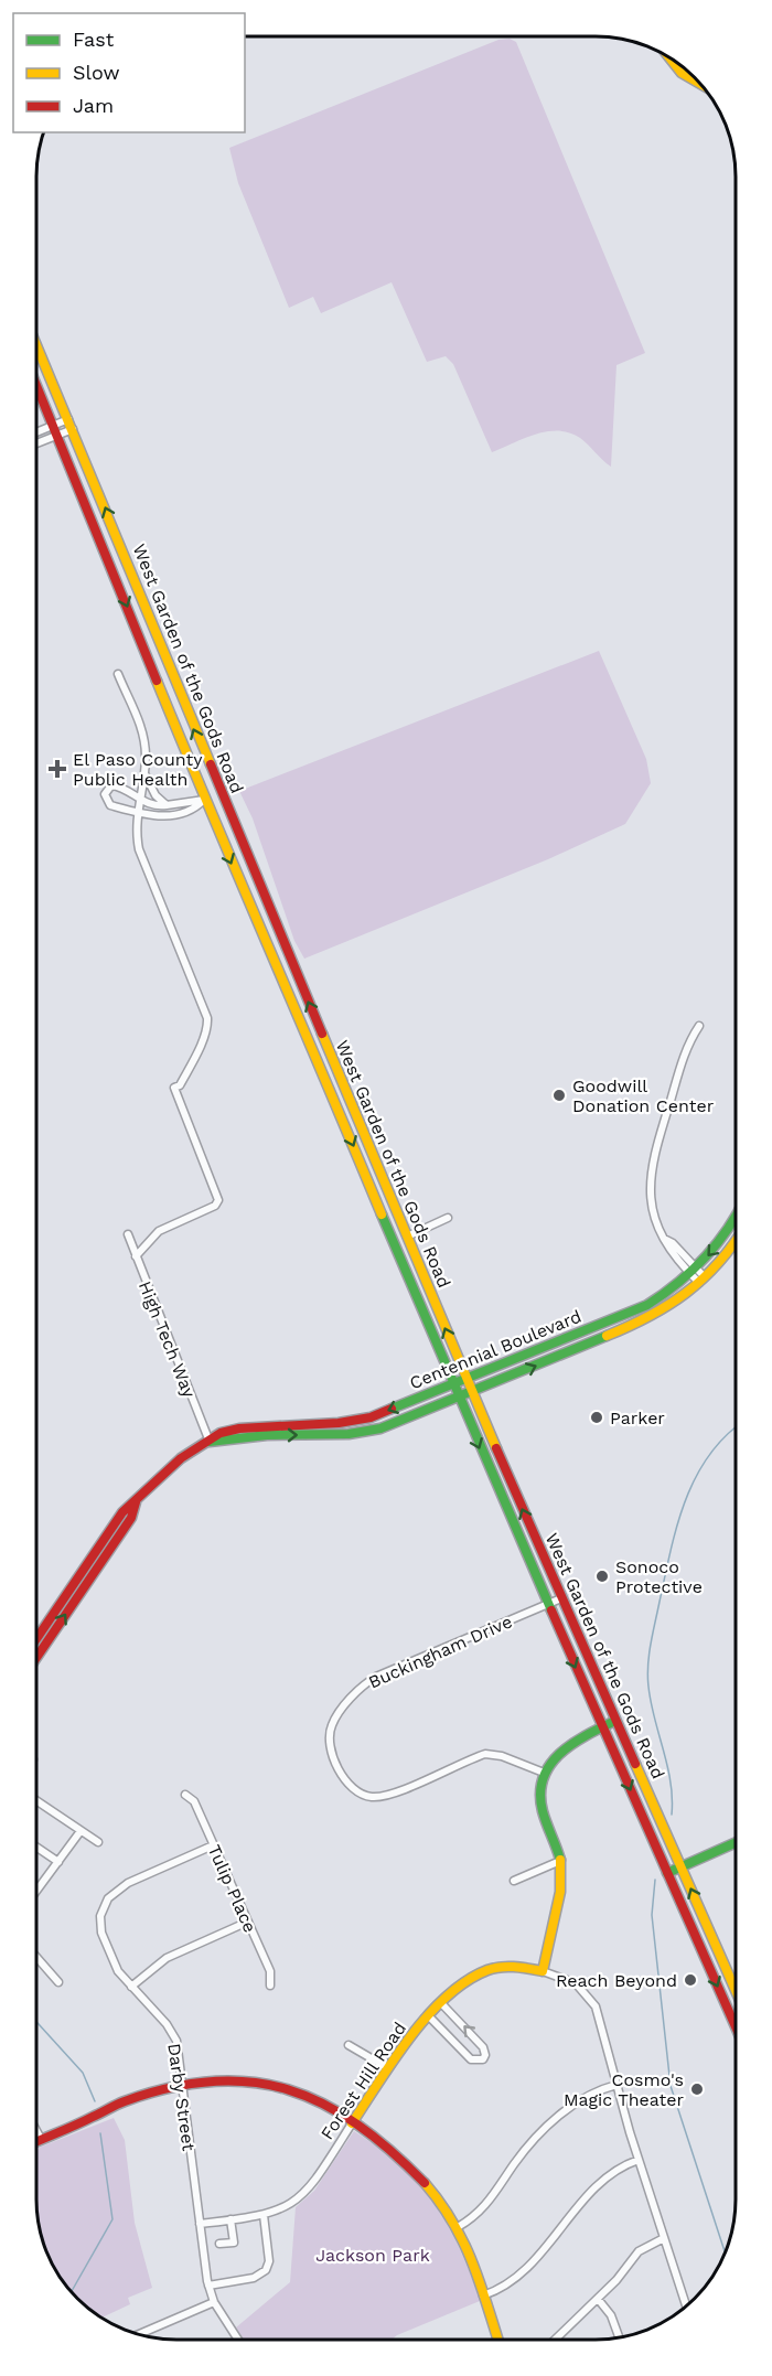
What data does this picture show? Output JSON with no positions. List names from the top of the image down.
{
  "streets": {
    "main road": ["West Garden of the Gods Road", "Centennial Boulevard", "Forest Hill Road"],
    "street": [
      "High Tech Way",
      "Buckingham Drive",
      "Tulip Place",
      "Darby Street"
    ]
  },
  "crossings": [
    ["West Garden of the Gods Road", "Centennial Boulevard"],
    ["West Garden of the Gods Road", "Buckingham Drive"],
    ["High Tech Way", "Centennial Boulevard"],
    ["Tulip Place", "Darby Street"],
    ["Forest Hill Road", "Darby Street"]
  ],
  "parks": ["Jackson Park"],
  "places": {
    "health": ["El Paso County Public Health"],
    "other": [
      "Goodwill Donation Center",
      "Parker",
      "Sonoco Protective",
      "Reach Beyond",
      "Cosmo's Magic Theater"
    ]
  },
  "legend": ["Fast", "Slow", "Jam"]
}
